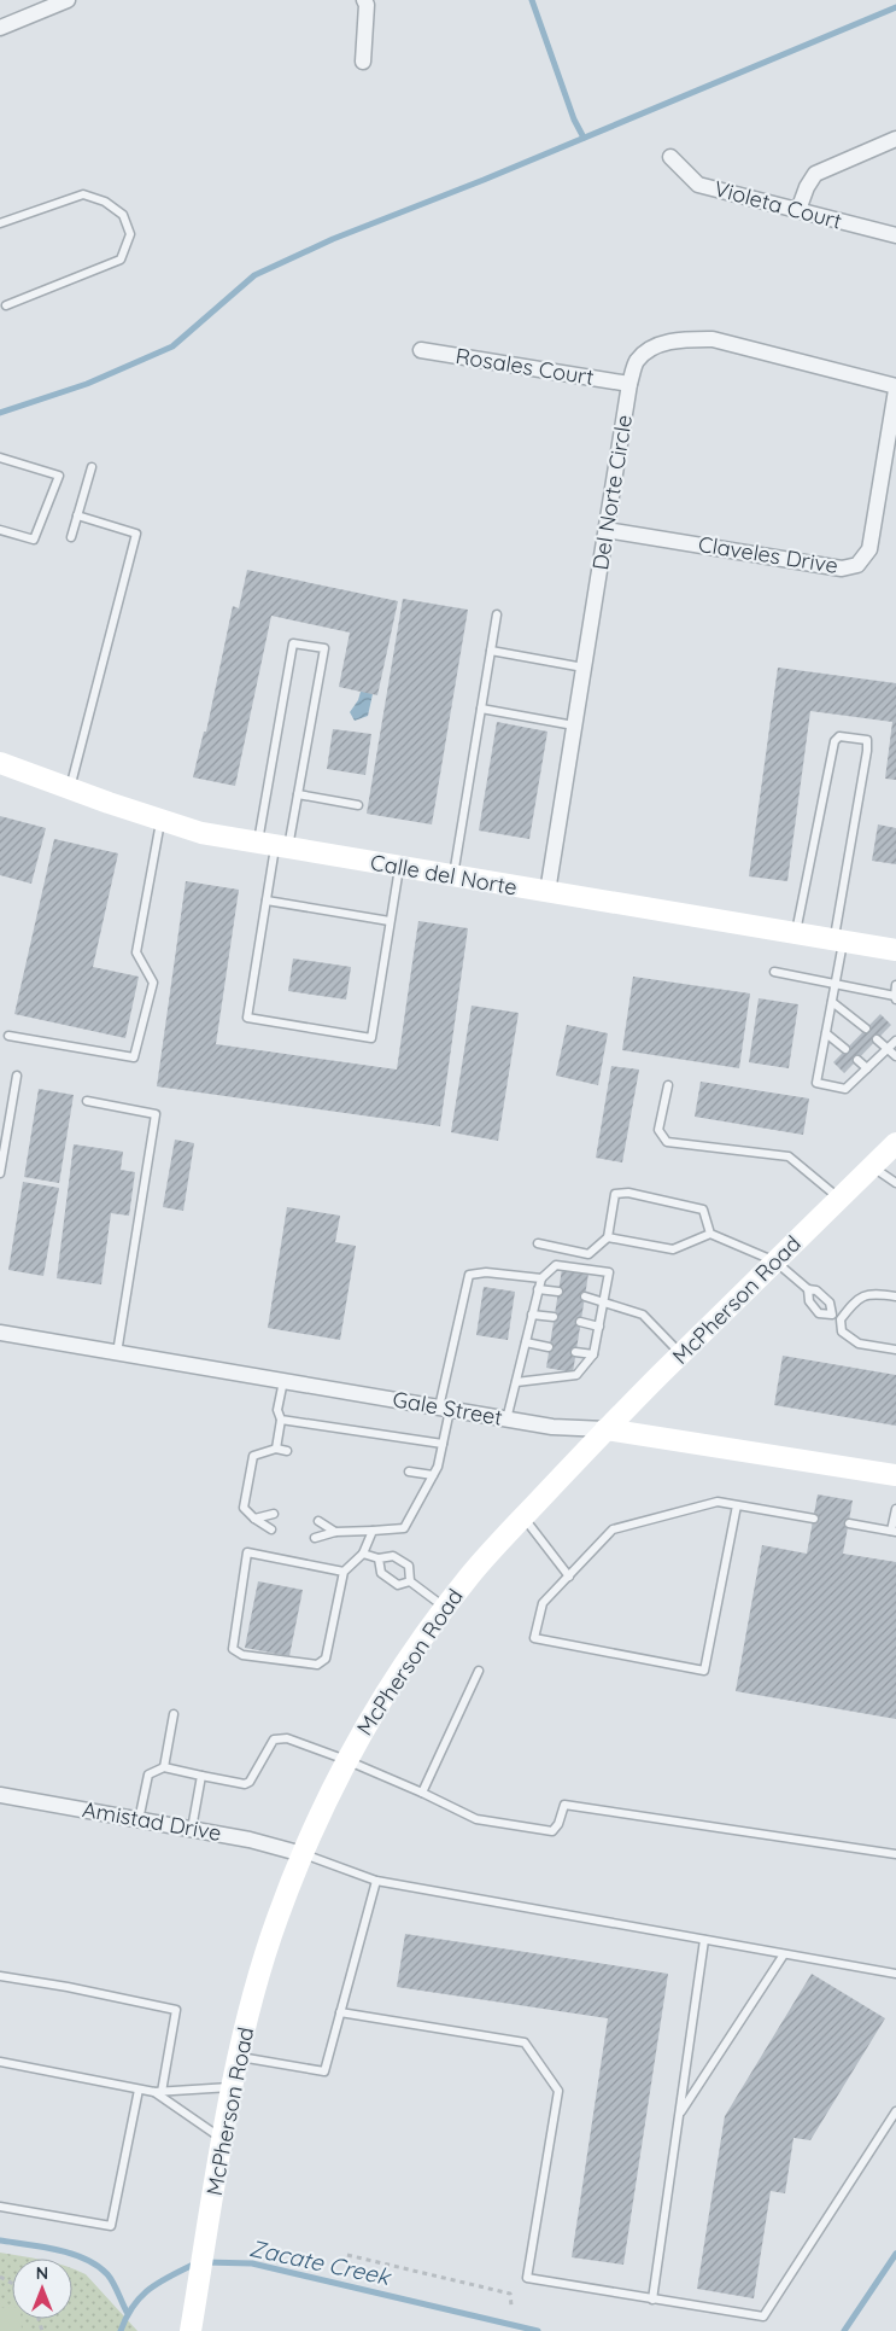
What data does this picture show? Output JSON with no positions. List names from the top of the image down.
{
  "streets": {
    "main road": ["Calle del Norte", "McPherson Road", "Gale Street"],
    "street": [
      "Violeta Court",
      "Rosales Court",
      "Del Norte Circle",
      "Claveles Drive",
      "Amistad Drive"
    ]
  },
  "crossings": [
    ["Rosales Court", "Del Norte Circle"],
    ["Del Norte Circle", "Claveles Drive"],
    ["Del Norte Circle", "Calle del Norte"],
    ["McPherson Road", "Gale Street"],
    ["McPherson Road", "Amistad Drive"]
  ],
  "water": ["Zacate Creek"],
  "north": "top"
}
